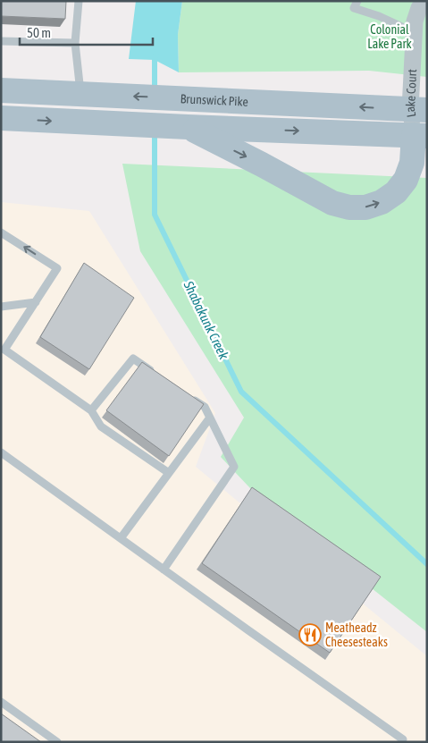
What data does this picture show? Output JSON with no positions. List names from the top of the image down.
{
  "streets": {
    "main road": ["Brunswick Pike"],
    "street": ["Lake Court"]
  },
  "crossings": [
    ["Lake Court", "Brunswick Pike"]
  ],
  "water": ["Shabakunk Creek"],
  "parks": ["Colonial Lake Park"],
  "places": {
    "restaurant": ["Meatheadz Cheesesteaks"]
  },
  "scale_bar": "50 m"
}
